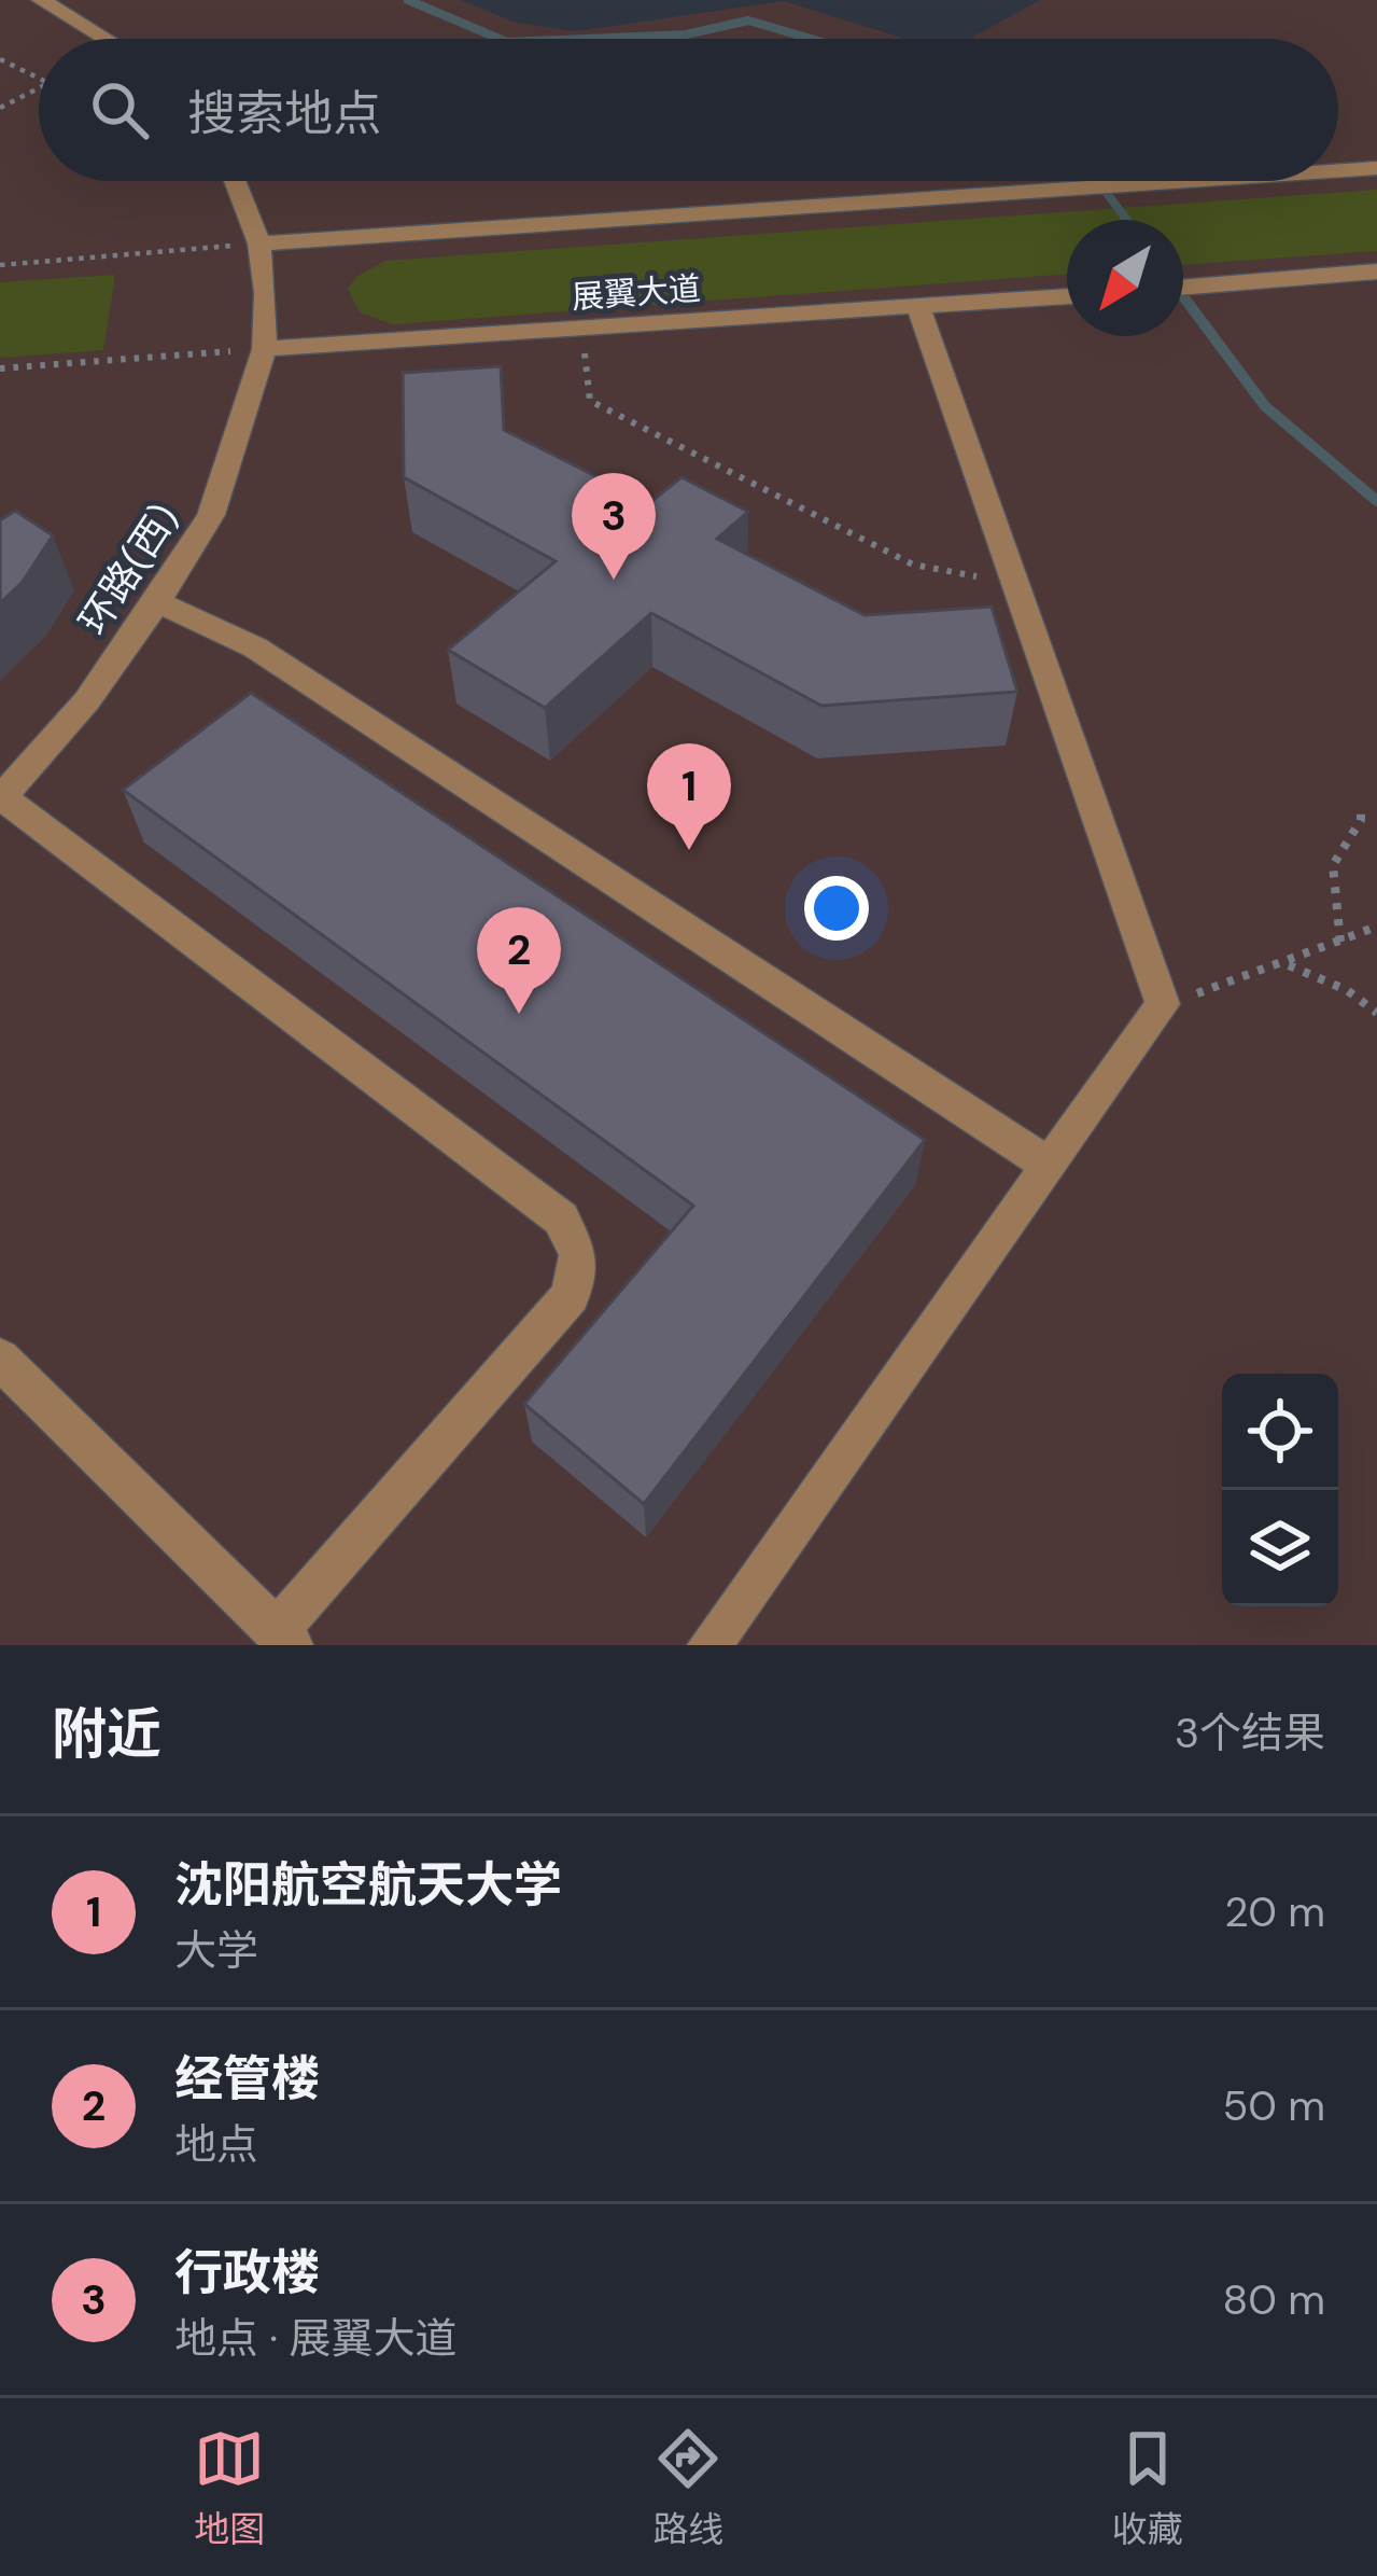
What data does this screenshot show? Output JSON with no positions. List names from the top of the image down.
{
  "streets": {
    "street": ["展翼大道", "环路(西)"]
  },
  "crossings": [
    ["展翼大道", "环路(西)"]
  ],
  "north": "bottom left",
  "page": {
    "search": "搜索地点",
    "pins": ["3", "1", "2"],
    "heading": ["附近", "3个结果"],
    "list": [
      {
        "mark": "1",
        "name": "沈阳航空航天大学",
        "note": "大学",
        "value": "20 m"
      },
      {
        "mark": "2",
        "name": "经管楼",
        "note": "地点",
        "value": "50 m"
      },
      {
        "mark": "3",
        "name": "行政楼",
        "note": "地点 · 展翼大道",
        "value": "80 m"
      }
    ],
    "nav": ["地图", "路线", "收藏"]
  }
}
